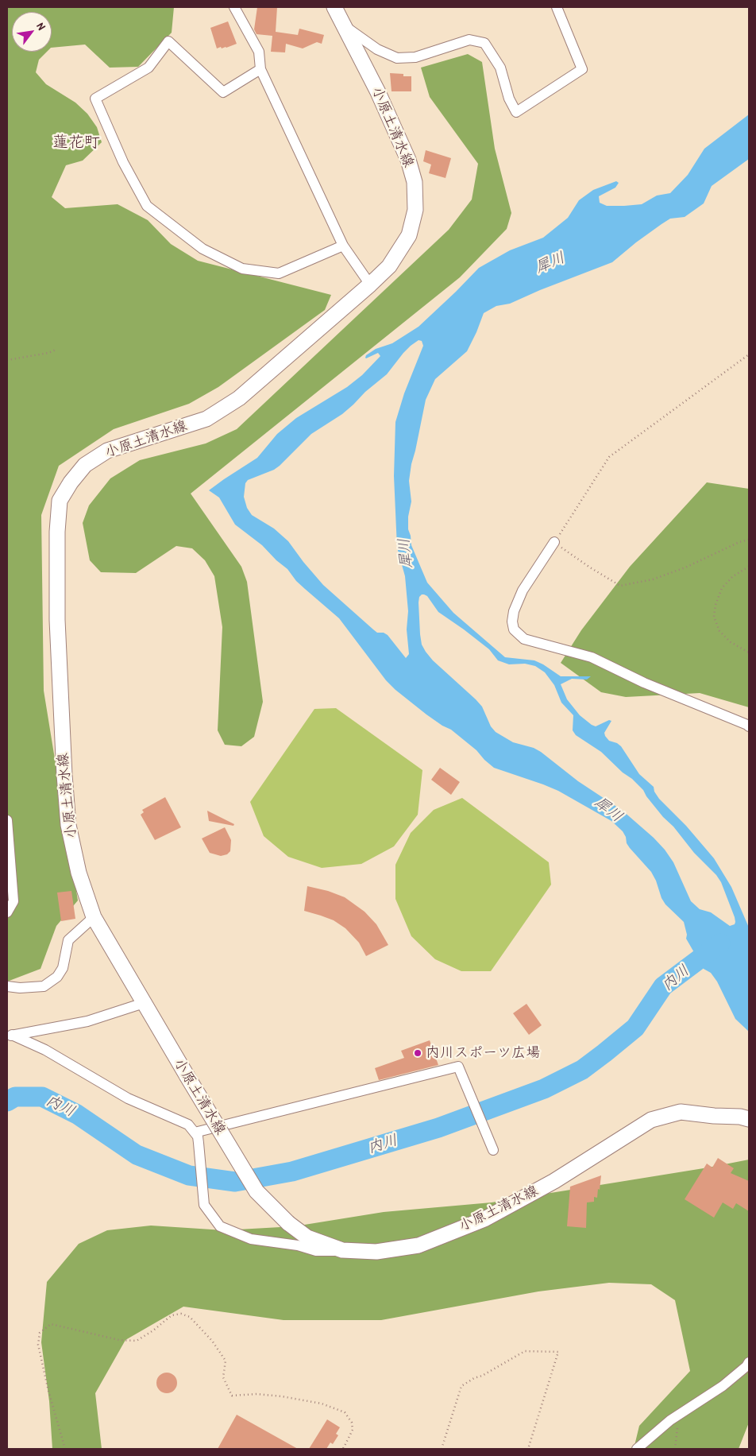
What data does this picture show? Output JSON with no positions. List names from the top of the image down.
{
  "streets": {
    "main road": ["小原土清水線"]
  },
  "districts": ["蓮花町"],
  "water": ["犀川", "内川"],
  "places": ["内川スポーツ広場"],
  "north": "top right"
}
